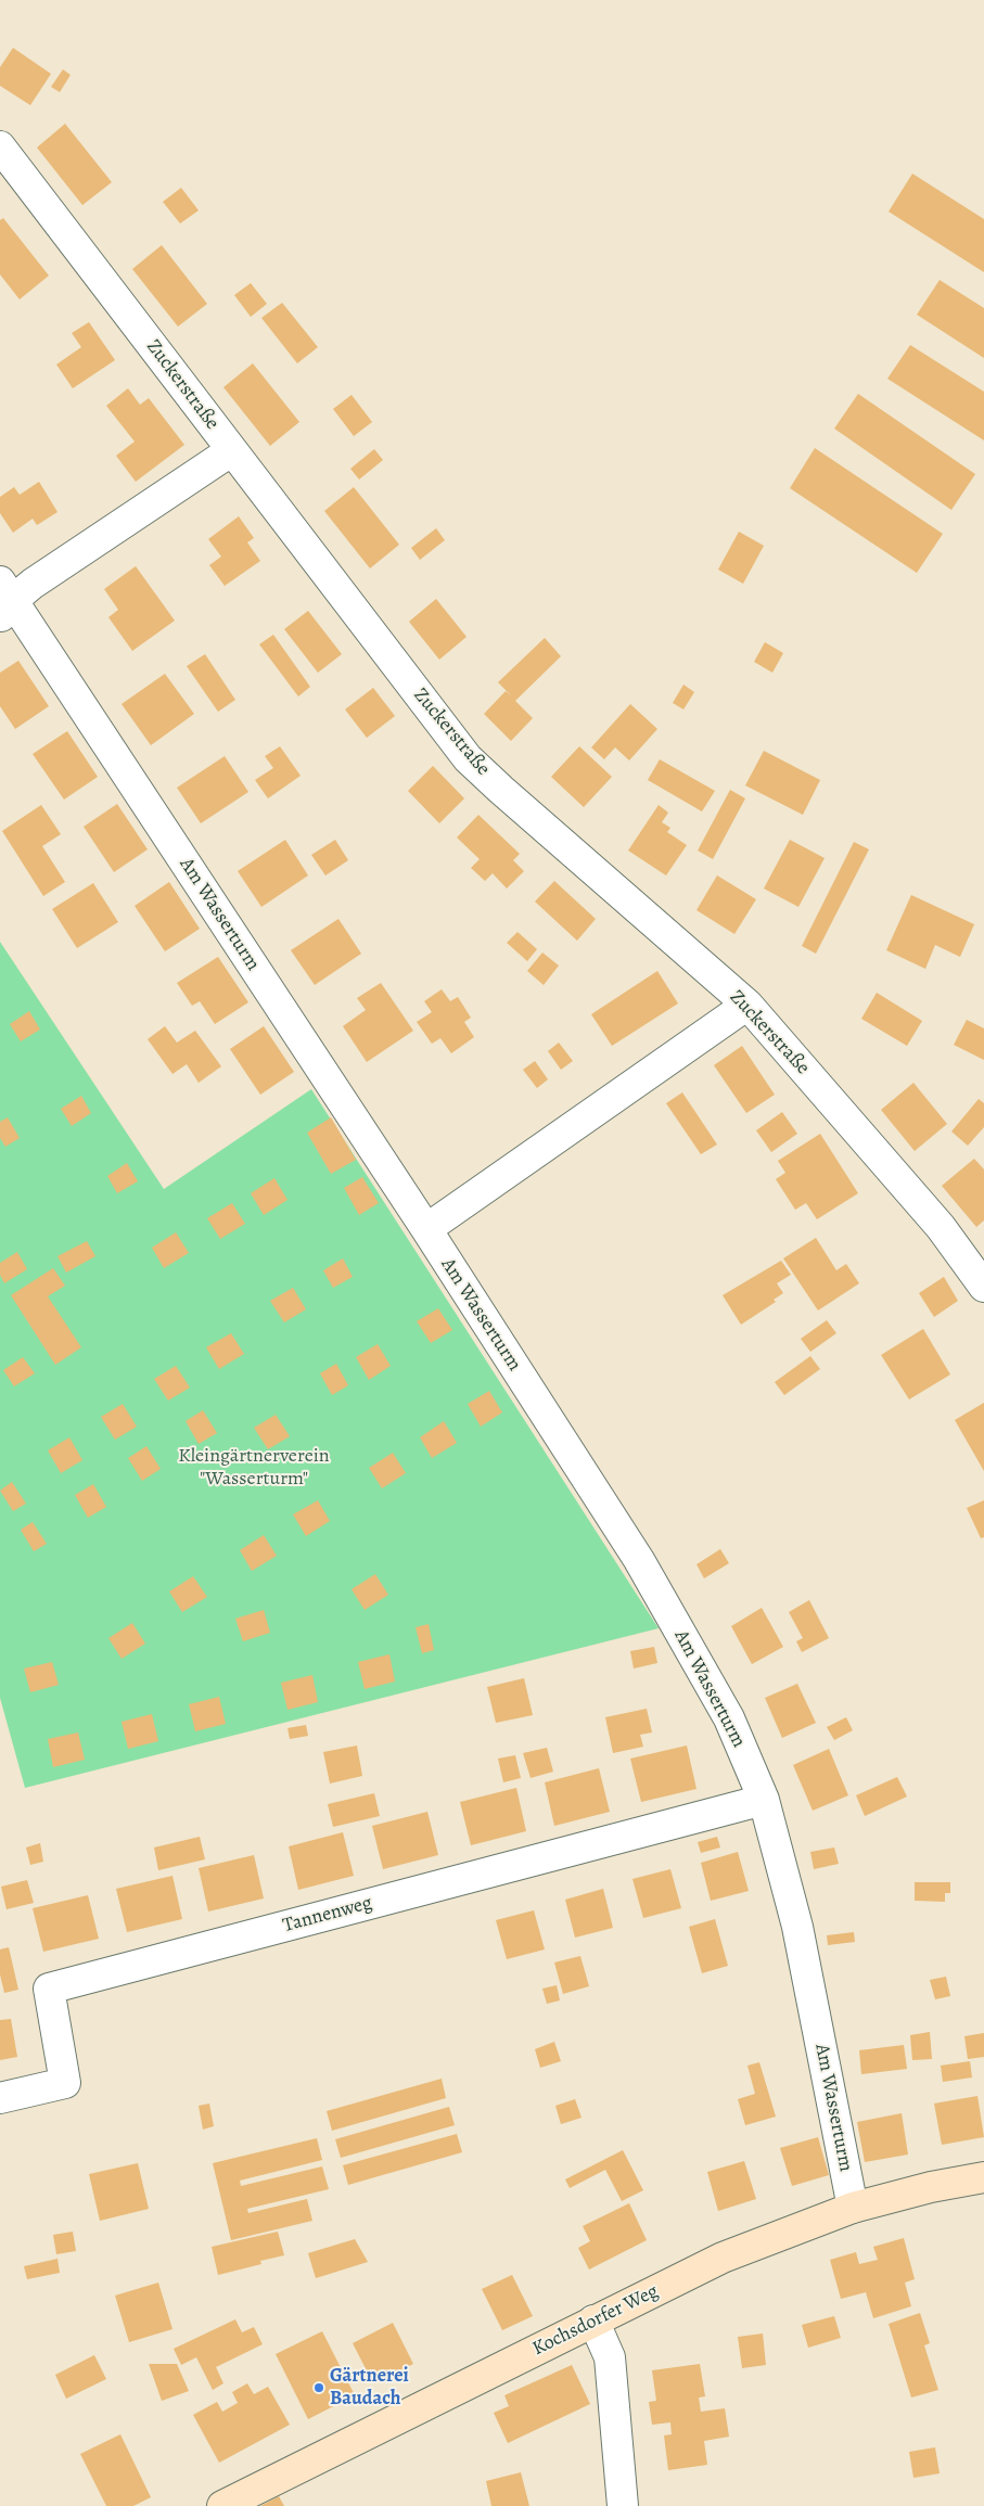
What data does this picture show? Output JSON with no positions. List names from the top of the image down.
{
  "streets": {
    "street": [
      "Zuckerstraße",
      "Am Wasserturm",
      "Tannenweg",
      "Kochsdorfer Weg"
    ]
  },
  "crossings": [
    ["Zuckerstraße", "Am Wasserturm"],
    ["Am Wasserturm", "Tannenweg"],
    ["Am Wasserturm", "Kochsdorfer Weg"]
  ],
  "parks": ["Kleingärtnerverein \"Wasserturm\""],
  "places": ["Gärtnerei Baudach"]
}
